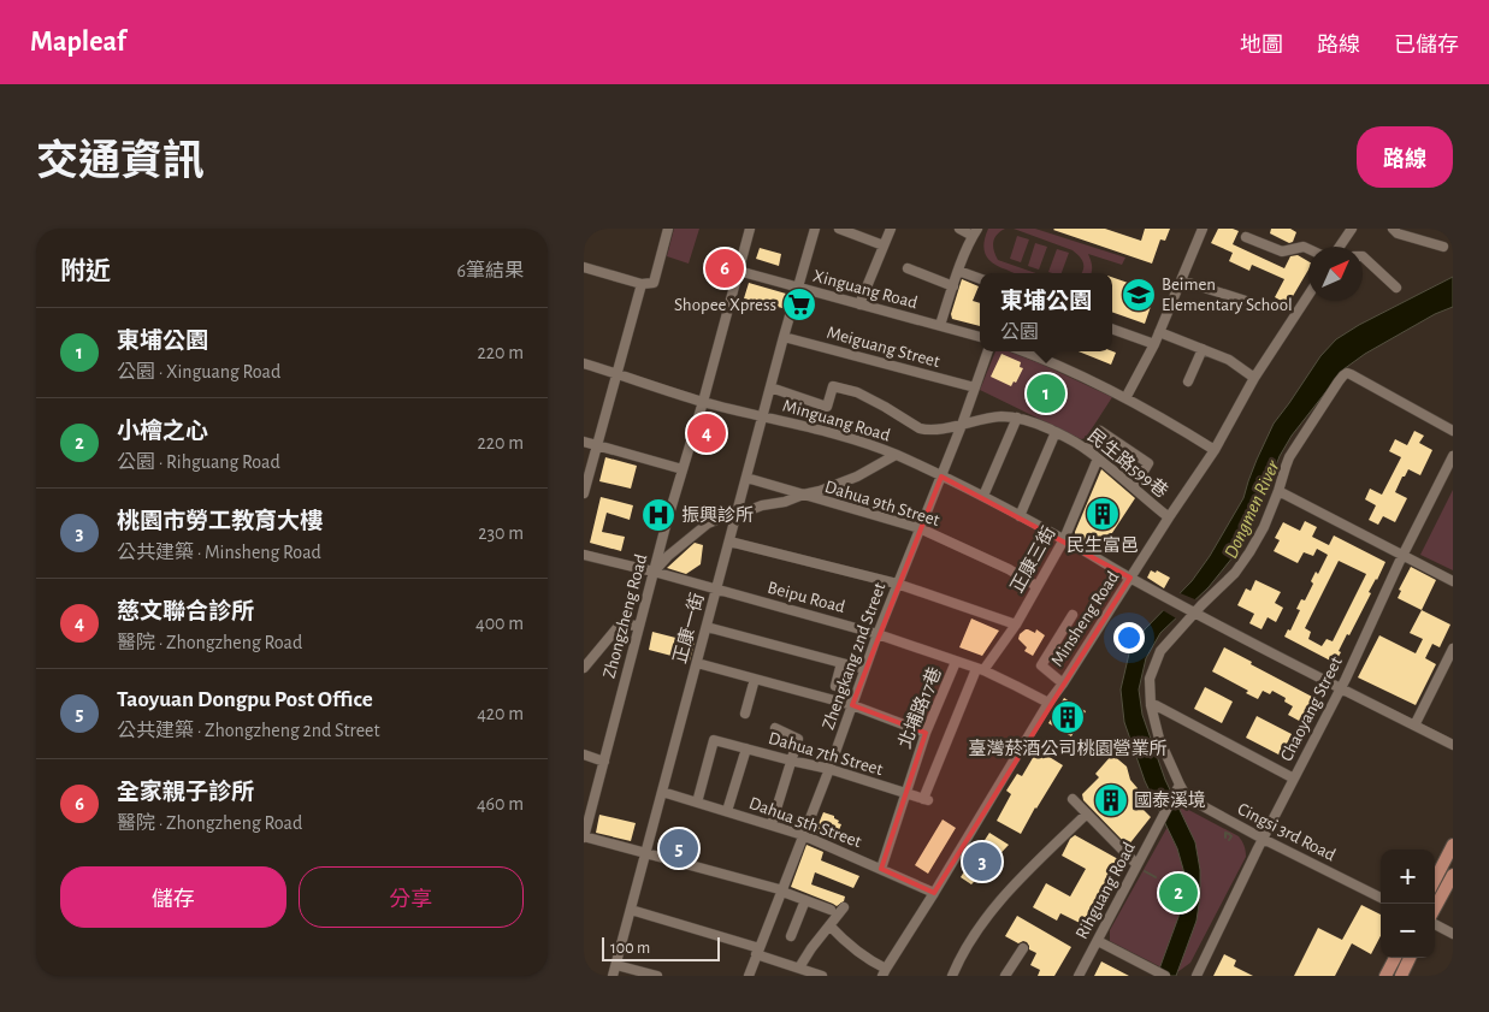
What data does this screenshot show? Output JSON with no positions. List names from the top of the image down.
{
  "streets": {
    "street": [
      "Xinguang Road",
      "Meiguang Street",
      "Minguang Road",
      "民生路599巷",
      "Dahua 9th Street",
      "正康三街",
      "Beipu Road",
      "Zhongzheng Road",
      "Minsheng Road",
      "正康一街",
      "Zhengkang 2nd Street",
      "北埔路17巷",
      "Chaoyang Street",
      "Dahua 7th Street",
      "Dahua 5th Street",
      "Cingsi 3rd Road",
      "Rihguang Road"
    ]
  },
  "crossings": [
    ["Xinguang Road", "Zhongzheng Road"],
    ["Xinguang Road", "正康一街"],
    ["Meiguang Street", "正康一街"],
    ["Meiguang Street", "Zhengkang 2nd Street"],
    ["Minguang Road", "正康三街"],
    ["Minguang Road", "Zhongzheng Road"],
    ["Minguang Road", "Minsheng Road"],
    ["Minguang Road", "正康一街"],
    ["Minguang Road", "Zhengkang 2nd Street"],
    ["Minguang Road", "Chaoyang Street"],
    ["民生路599巷", "正康三街"],
    ["民生路599巷", "Minsheng Road"],
    ["民生路599巷", "正康一街"],
    ["民生路599巷", "Zhengkang 2nd Street"],
    ["Dahua 9th Street", "正康三街"],
    ["Dahua 9th Street", "正康一街"],
    ["Dahua 9th Street", "Zhengkang 2nd Street"],
    ["正康三街", "Beipu Road"],
    ["正康三街", "Dahua 7th Street"],
    ["Beipu Road", "Zhongzheng Road"],
    ["Beipu Road", "Minsheng Road"],
    ["Beipu Road", "正康一街"],
    ["Beipu Road", "Zhengkang 2nd Street"],
    ["Beipu Road", "北埔路17巷"],
    ["Minsheng Road", "Dahua 5th Street"],
    ["正康一街", "Dahua 5th Street"],
    ["Zhengkang 2nd Street", "Dahua 7th Street"],
    ["Zhengkang 2nd Street", "Dahua 5th Street"],
    ["北埔路17巷", "Dahua 7th Street"],
    ["北埔路17巷", "Dahua 5th Street"],
    ["Chaoyang Street", "Cingsi 3rd Road"],
    ["Dahua 7th Street", "Dahua 5th Street"],
    ["Cingsi 3rd Road", "Rihguang Road"]
  ],
  "water": ["Dongmen River"],
  "places": {
    "school or university": ["Beimen Elementary School"],
    "supermarket": ["Shopee Xpress"],
    "building": ["民生富邑", "臺灣菸酒公司桃園營業所", "國泰溪境"],
    "hospital": ["振興診所"]
  },
  "scale_bar": "100 m",
  "north": "top right",
  "page": {
    "header": "Mapleaf",
    "nav": ["地圖", "路線", "已儲存"],
    "title": "交通資訊",
    "buttons": [
      "路線",
      ["儲存", "分享"]
    ],
    "heading": ["附近", "6筆結果"],
    "pins": [
      "6",
      "1",
      "4",
      "5",
      "3",
      "2"
    ],
    "popup": ["東埔公園", "公園"],
    "list": [
      {
        "mark": "1",
        "name": "東埔公園",
        "note": "公園 · Xinguang Road",
        "value": "220 m"
      },
      {
        "mark": "2",
        "name": "小檜之心",
        "note": "公園 · Rihguang Road",
        "value": "220 m"
      },
      {
        "mark": "3",
        "name": "桃園市勞工教育大樓",
        "note": "公共建築 · Minsheng Road",
        "value": "230 m"
      },
      {
        "mark": "4",
        "name": "慈文聯合診所",
        "note": "醫院 · Zhongzheng Road",
        "value": "400 m"
      },
      {
        "mark": "5",
        "name": "Taoyuan Dongpu Post Office",
        "note": "公共建築 · Zhongzheng 2nd Street",
        "value": "420 m"
      },
      {
        "mark": "6",
        "name": "全家親子診所",
        "note": "醫院 · Zhongzheng Road",
        "value": "460 m"
      }
    ],
    "map_buttons": ["+", "−"],
    "scale": "100 m"
  }
}
